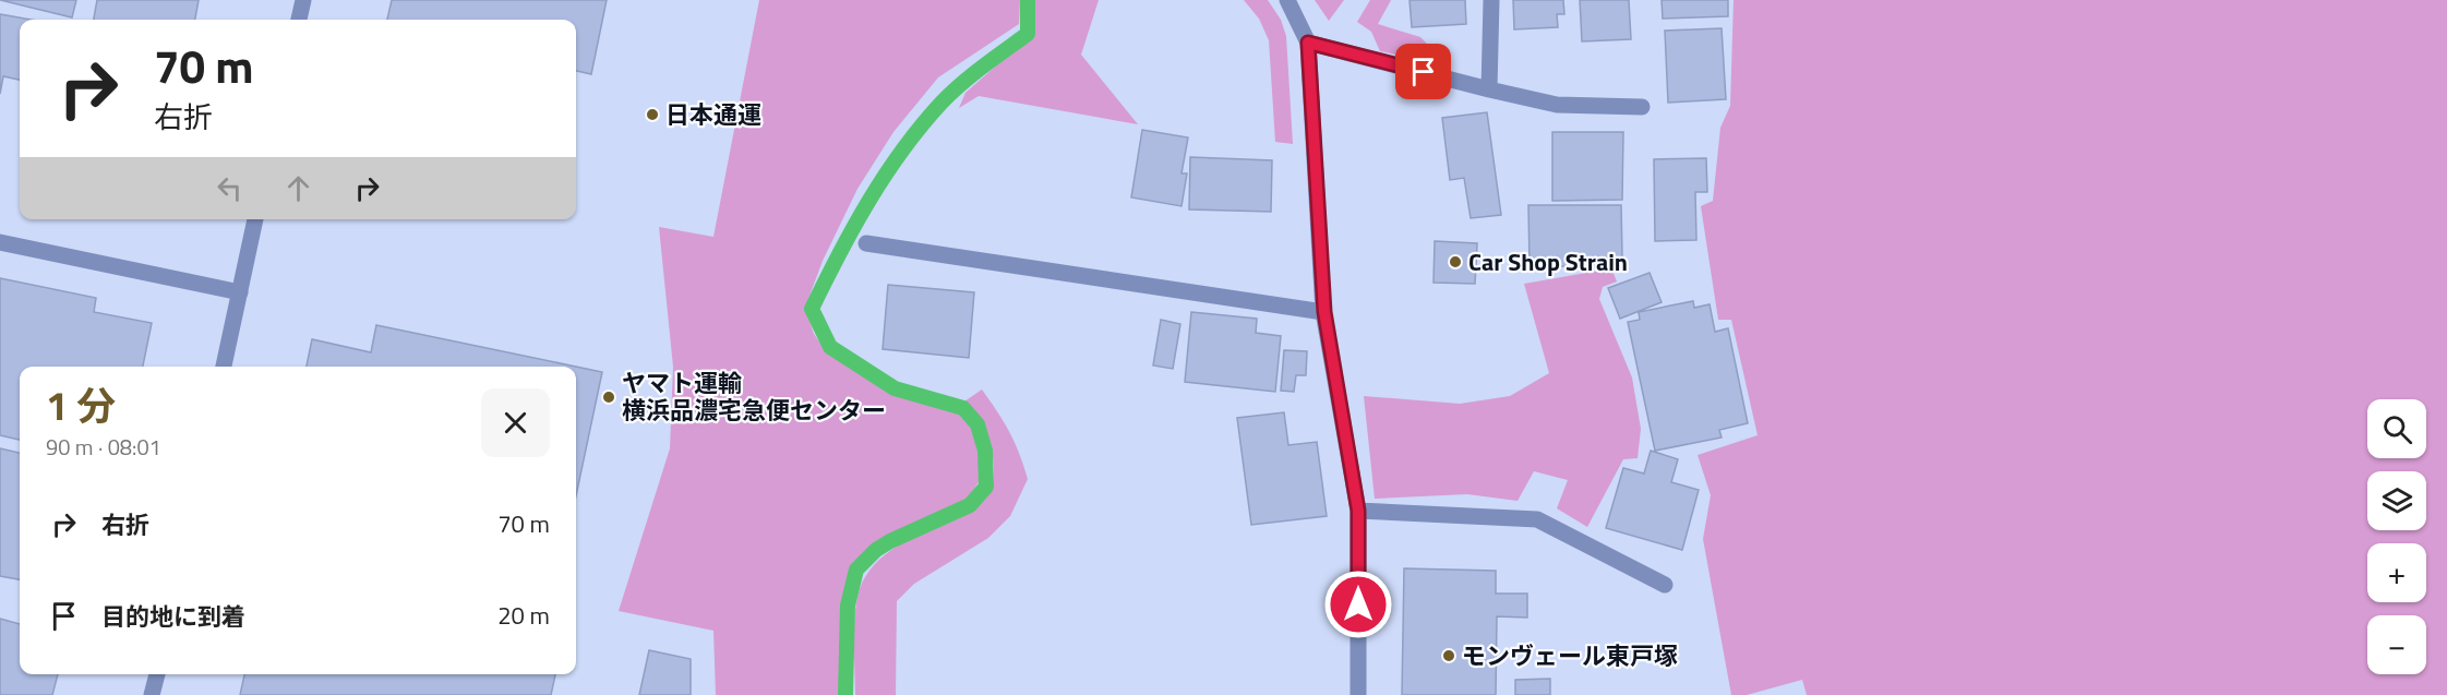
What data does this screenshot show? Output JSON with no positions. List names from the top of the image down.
{
  "places": [
    "日本通運",
    "Car Shop Strain",
    "ヤマト運輸 横浜品濃宅急便センター",
    "モンヴェール東戸塚"
  ],
  "page": {
    "turn": ["70 m", "右折"],
    "heading": ["1 分", "90 m · 08:01"],
    "map_buttons": ["+", "−"],
    "list": [
      {
        "name": "右折",
        "value": "70 m"
      },
      {
        "name": "目的地に到着",
        "value": "20 m"
      }
    ]
  }
}
